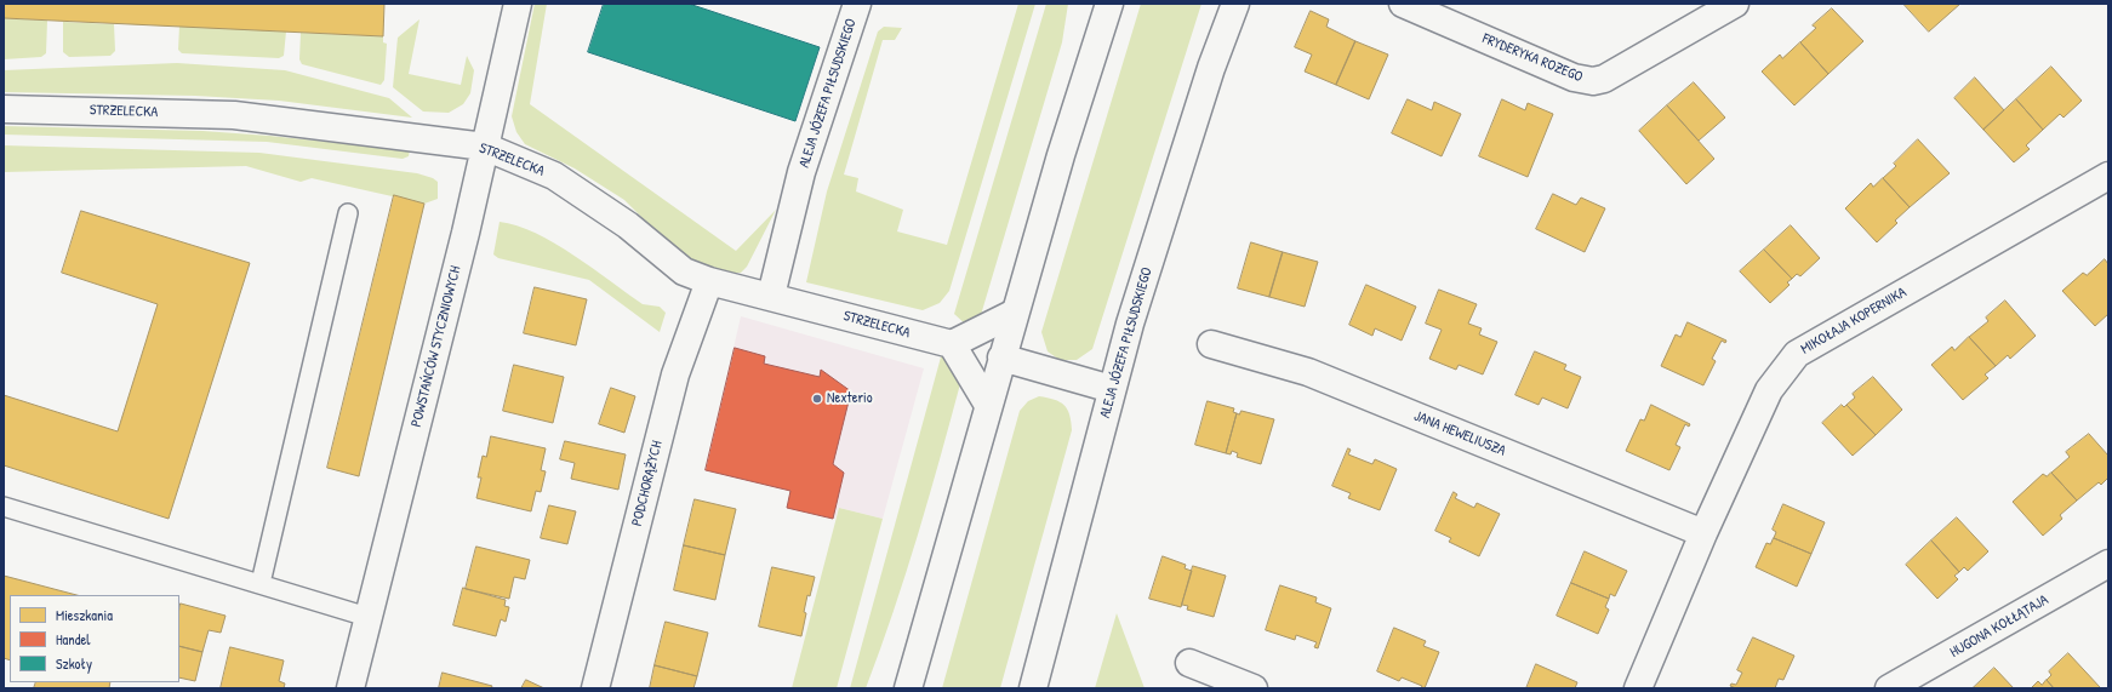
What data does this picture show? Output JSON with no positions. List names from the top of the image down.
{
  "streets": {
    "street": [
      "FRYDERYKA ROZEGO",
      "ALEJA JÓZEFA PIŁSUDSKIEGO",
      "STRZELECKA",
      "MIKOŁAJA KOPERNIKA",
      "POWSTAŃCÓW STYCZNIOWYCH",
      "JANA HEWELIUSZA",
      "PODCHORĄŻYCH",
      "HUGONA KOŁŁĄTAJA"
    ]
  },
  "crossings": [
    ["ALEJA JÓZEFA PIŁSUDSKIEGO", "STRZELECKA"],
    ["STRZELECKA", "POWSTAŃCÓW STYCZNIOWYCH"],
    ["STRZELECKA", "PODCHORĄŻYCH"],
    ["MIKOŁAJA KOPERNIKA", "JANA HEWELIUSZA"]
  ],
  "places": ["Nexterio"],
  "legend": ["Mieszkania", "Handel", "Szkoły"]
}
